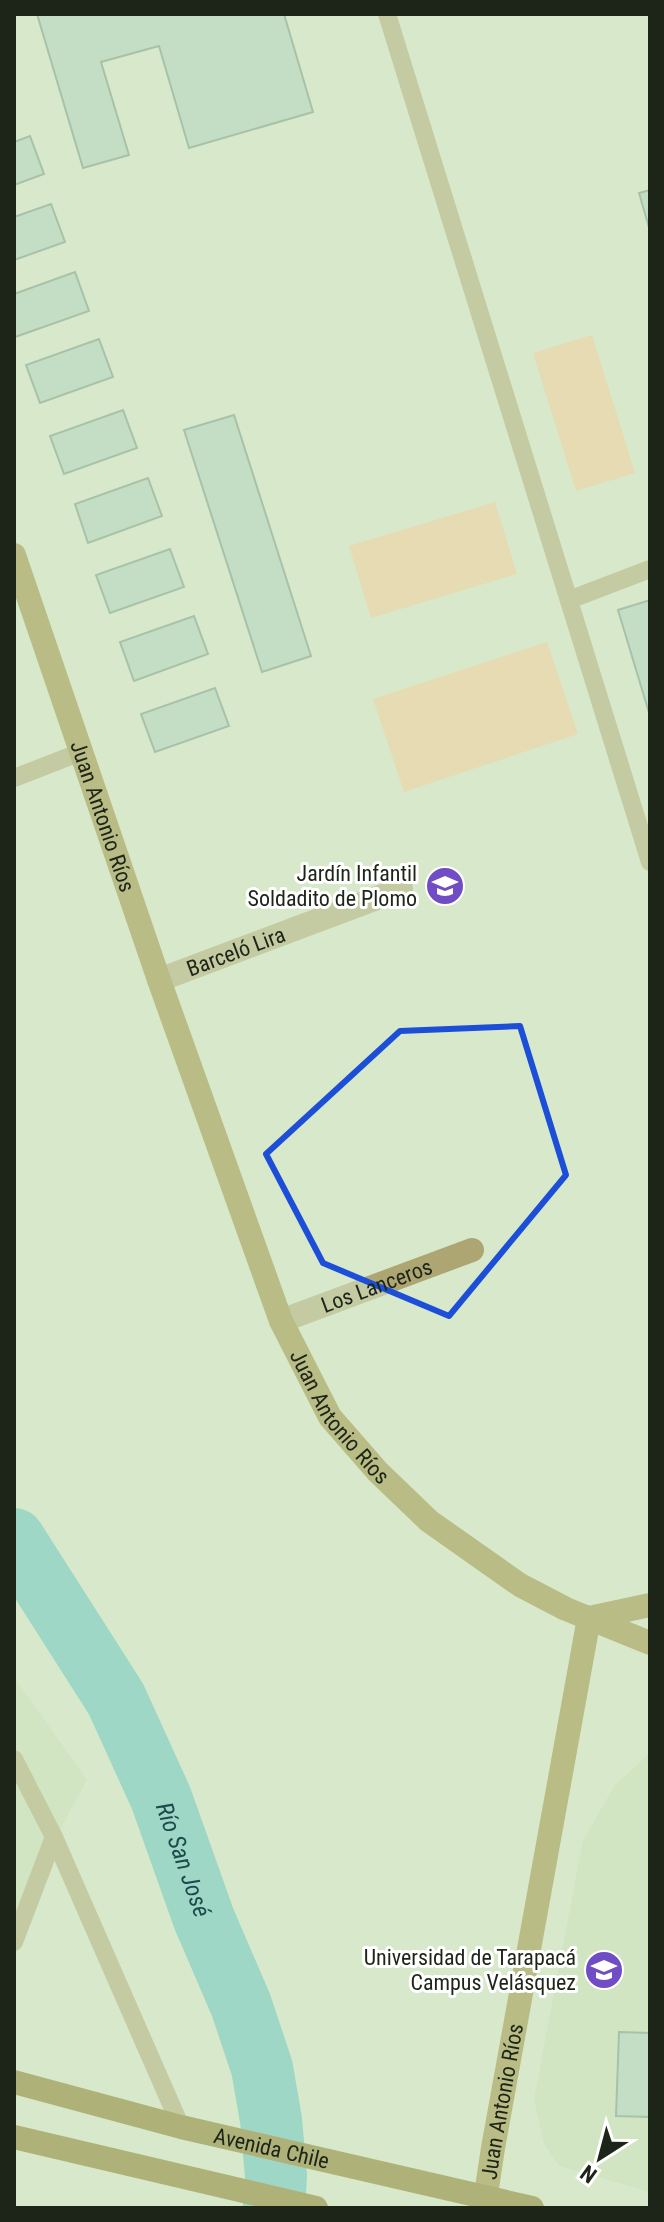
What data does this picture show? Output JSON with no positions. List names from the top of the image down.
{
  "streets": {
    "main road": ["Juan Antonio Ríos", "Avenida Chile"],
    "street": ["Barceló Lira", "Los Lanceros"]
  },
  "crossings": [
    ["Juan Antonio Ríos", "Barceló Lira"],
    ["Juan Antonio Ríos", "Los Lanceros"],
    ["Juan Antonio Ríos", "Avenida Chile"]
  ],
  "water": ["Río San José"],
  "places": {
    "school or university": ["Jardín Infantil Soldadito de Plomo", "Universidad de Tarapacá Campus Velásquez"]
  },
  "north": "bottom left"
}
